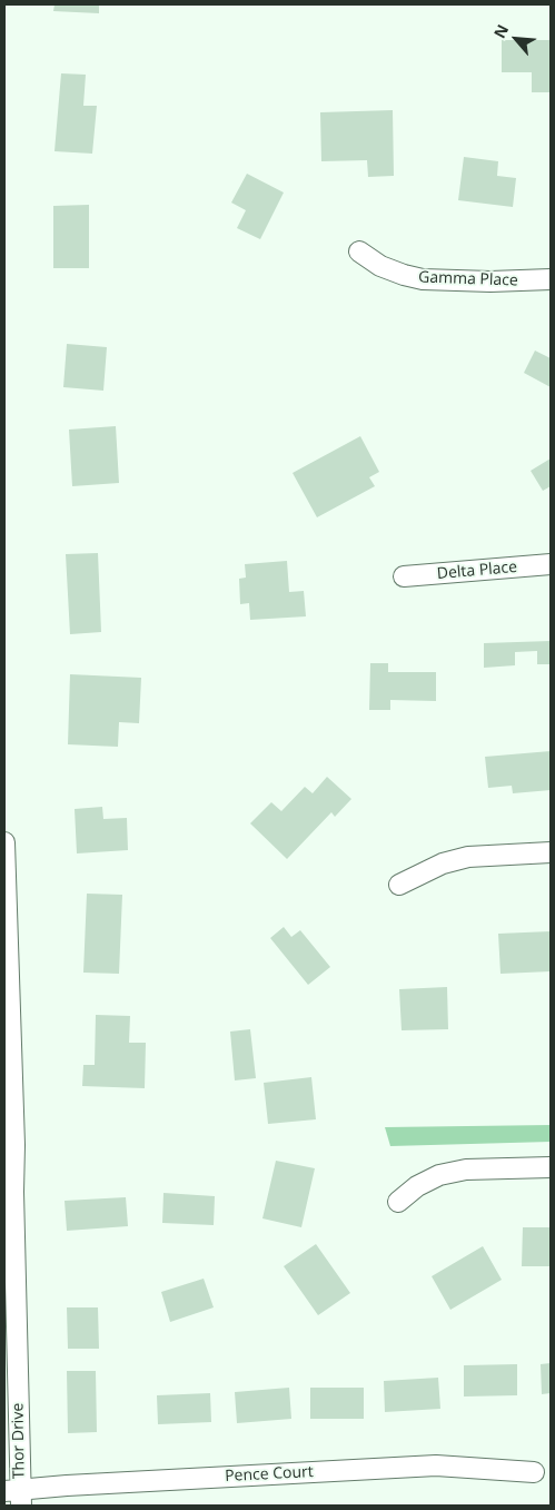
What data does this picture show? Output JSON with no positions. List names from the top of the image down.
{
  "streets": {
    "street": [
      "Gamma Place",
      "Delta Place",
      "Thor Drive",
      "Pence Court"
    ]
  },
  "crossings": [
    ["Thor Drive", "Pence Court"]
  ],
  "north": "top left"
}
